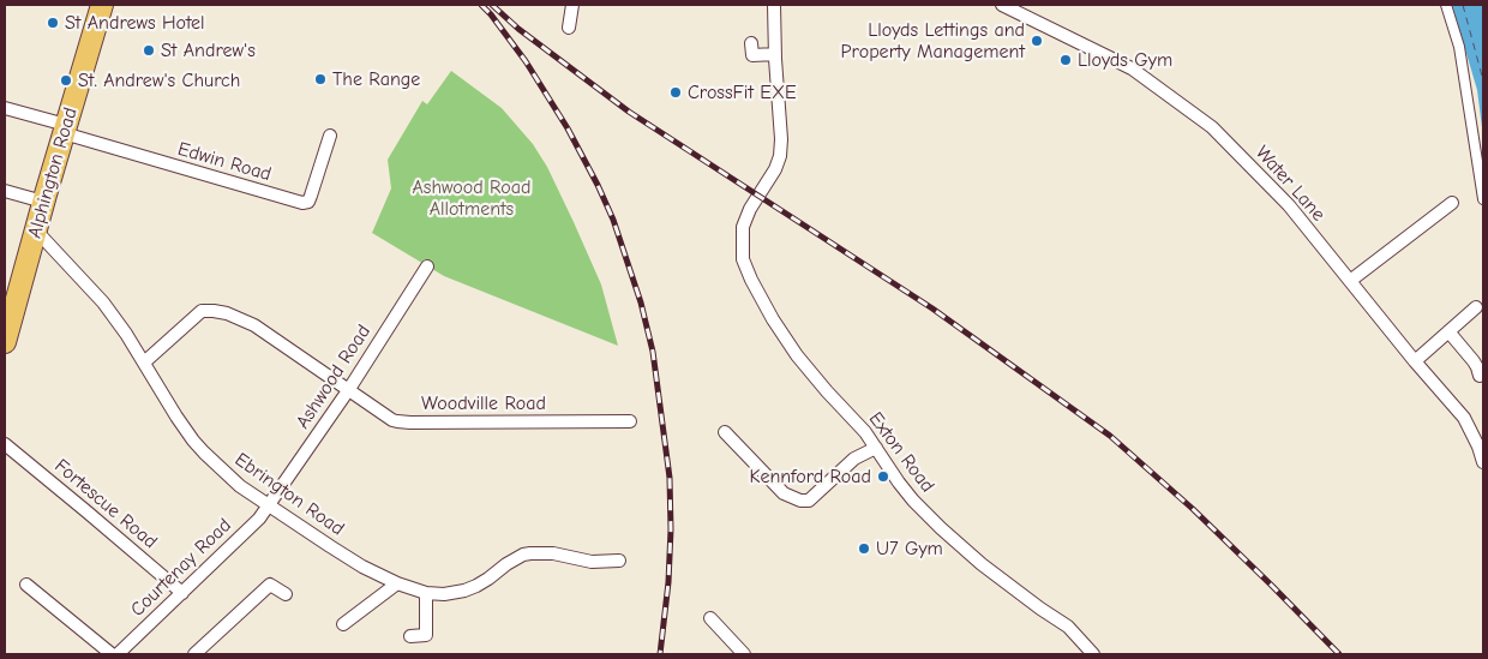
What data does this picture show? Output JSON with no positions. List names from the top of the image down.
{
  "streets": {
    "highway": ["Alphington Road"],
    "street": [
      "Edwin Road",
      "Water Lane",
      "Ashwood Road",
      "Woodville Road",
      "Exton Road",
      "Ebrington Road",
      "Fortescue Road",
      "Courtenay Road"
    ]
  },
  "crossings": [
    ["Edwin Road", "Alphington Road"],
    ["Alphington Road", "Ebrington Road"],
    ["Ashwood Road", "Woodville Road"],
    ["Ashwood Road", "Ebrington Road"],
    ["Ashwood Road", "Courtenay Road"],
    ["Woodville Road", "Ebrington Road"],
    ["Ebrington Road", "Courtenay Road"],
    ["Fortescue Road", "Courtenay Road"]
  ],
  "parks": ["Ashwood Road Allotments"],
  "places": [
    "St Andrews Hotel",
    "Lloyds Lettings and Property Management",
    "St Andrew's",
    "Lloyds Gym",
    "The Range",
    "St. Andrew's Church",
    "CrossFit EXE",
    "Kennford Road",
    "U7 Gym"
  ]
}
